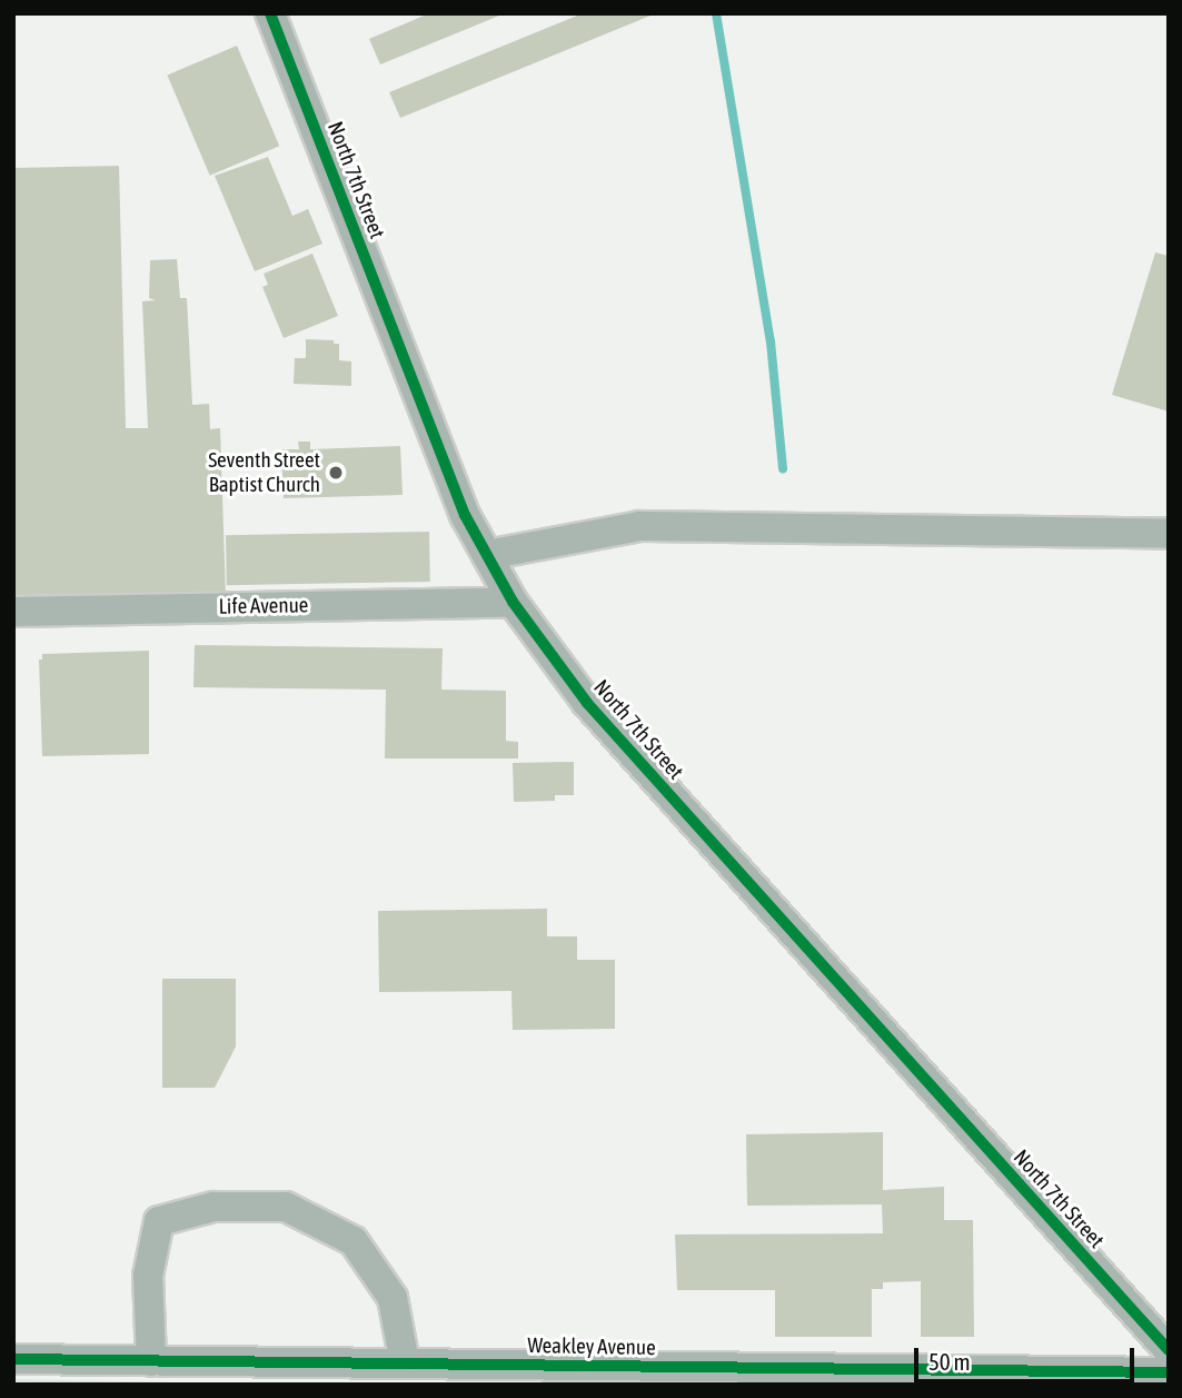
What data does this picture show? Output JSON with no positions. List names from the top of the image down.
{
  "streets": {
    "street": ["North 7th Street", "Life Avenue", "Weakley Avenue"]
  },
  "crossings": [
    ["North 7th Street", "Life Avenue"]
  ],
  "places": ["Seventh Street Baptist Church"],
  "scale_bar": "50 m"
}
